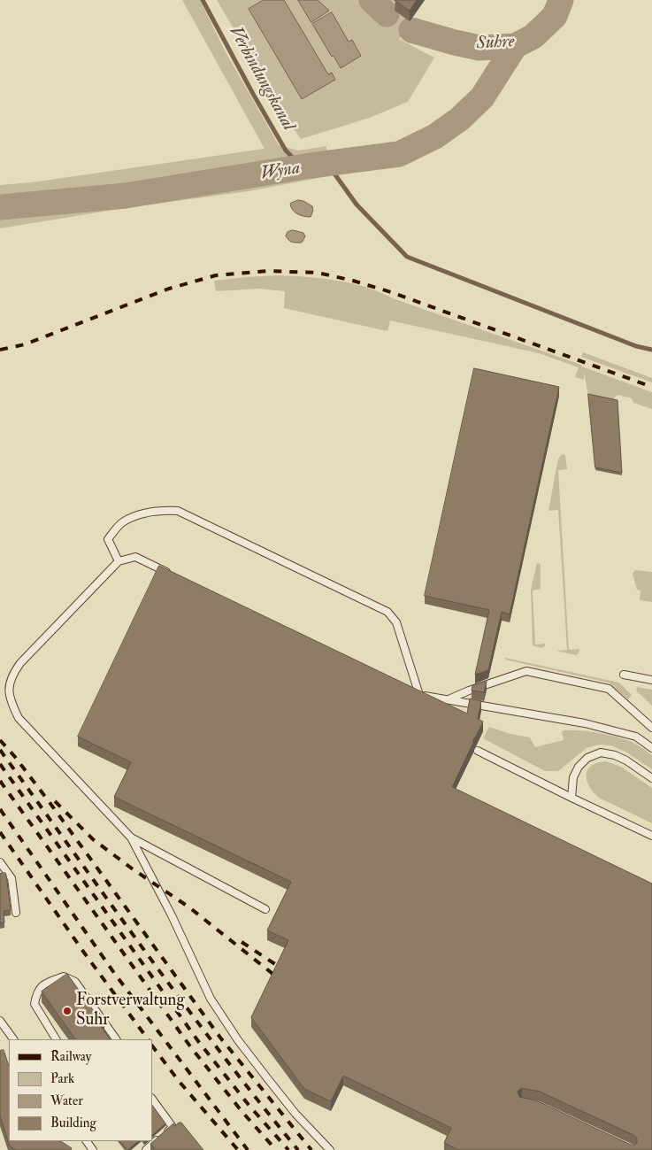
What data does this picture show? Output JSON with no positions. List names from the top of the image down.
{
  "water": ["Suhre", "Verbindungskanal", "Wyna"],
  "places": ["Forstverwaltung Suhr"],
  "legend": [
    "Railway",
    "Park",
    "Water",
    "Building"
  ]
}
